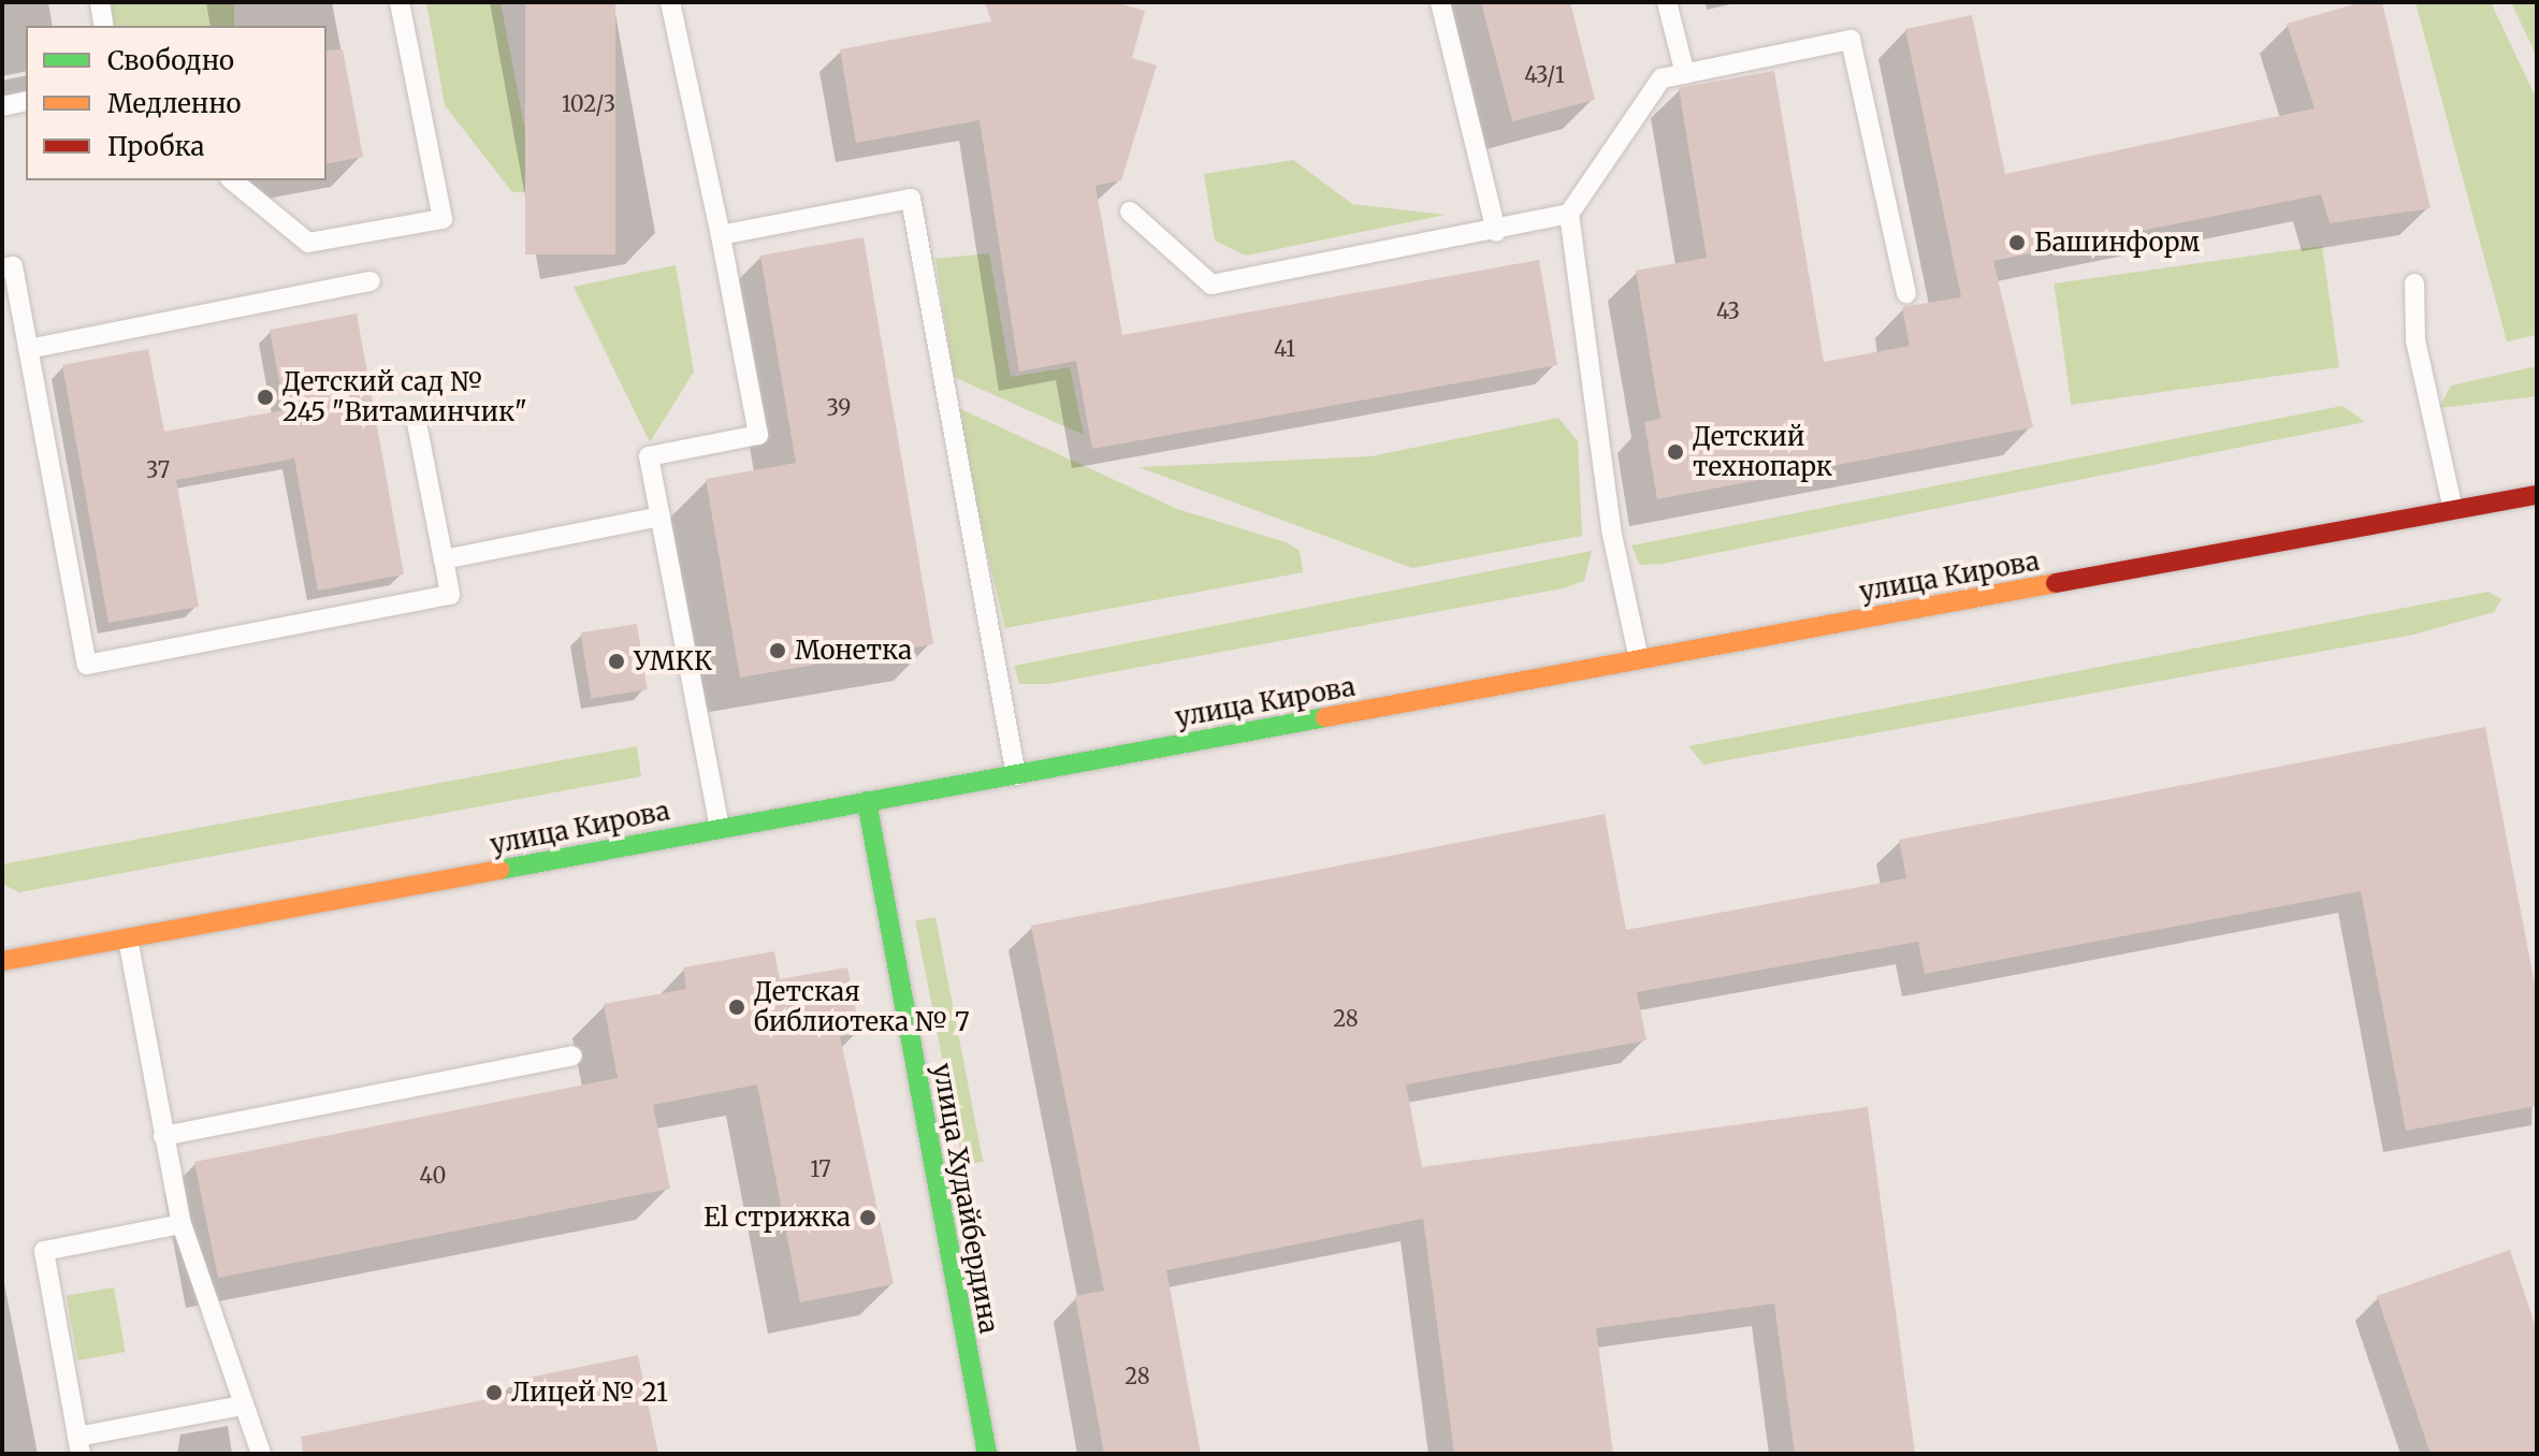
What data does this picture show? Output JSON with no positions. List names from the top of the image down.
{
  "streets": {
    "street": ["улица Кирова", "улица Худайбердина"]
  },
  "crossings": [
    ["улица Кирова", "улица Худайбердина"]
  ],
  "places": [
    "Башинформ",
    "Детский сад № 245 \"Витаминчик\"",
    "Детский технопарк",
    "Монетка",
    "УМКК",
    "Детская библиотека № 7",
    "El стрижка",
    "Лицей № 21"
  ],
  "house_numbers": [
    "43/1",
    "102/3",
    "43",
    "41",
    "39",
    "37",
    "28",
    "17",
    "40",
    "28"
  ],
  "legend": ["Свободно", "Медленно", "Пробка"]
}
